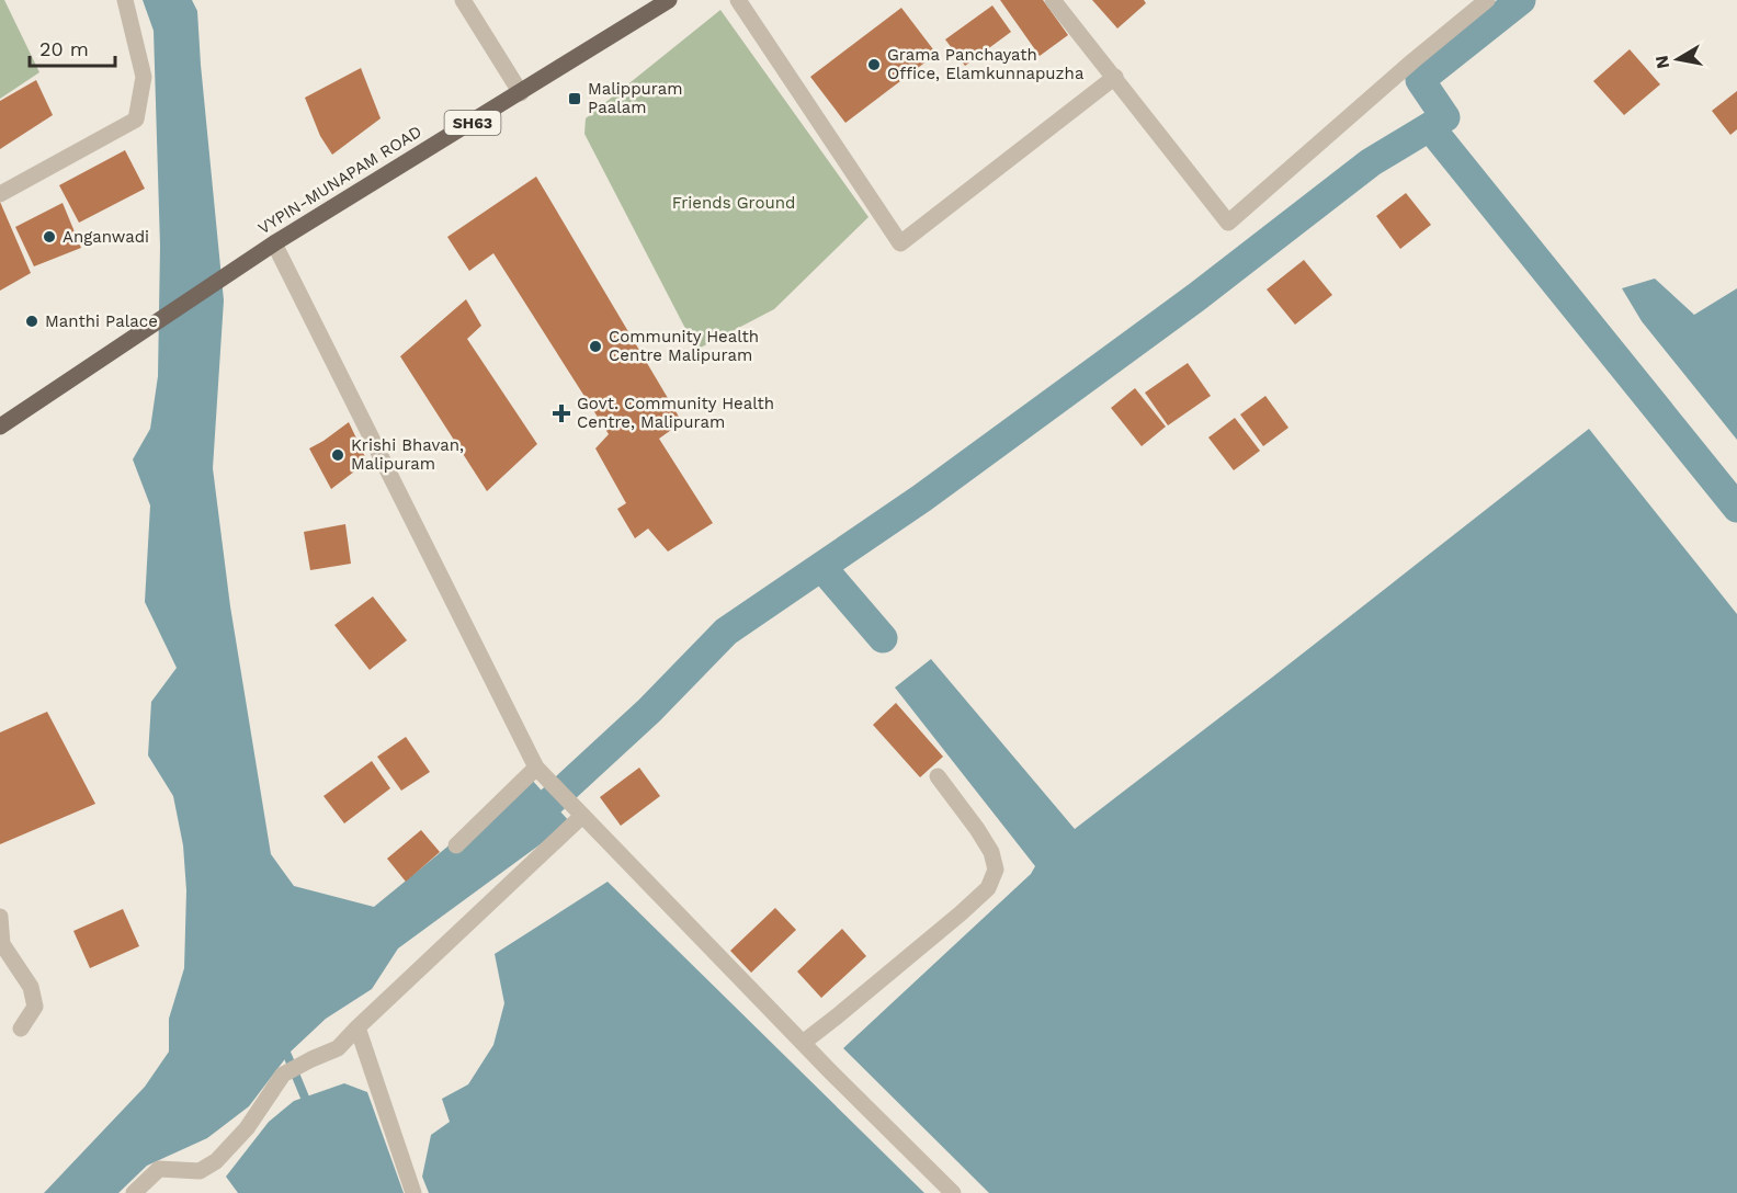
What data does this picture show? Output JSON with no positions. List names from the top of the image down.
{
  "streets": {
    "main road": ["SH63", "VYPIN-MUNAPAM ROAD"]
  },
  "parks": ["Friends Ground"],
  "places": {
    "other": [
      "Grama Panchayath Office, Elamkunnapuzha",
      "Anganwadi",
      "Manthi Palace",
      "Community Health Centre Malipuram",
      "Krishi Bhavan, Malipuram"
    ],
    "transit": ["Malippuram Paalam"],
    "health": ["Govt. Community Health Centre, Malipuram"]
  },
  "scale_bar": "20 m",
  "north": "left"
}
